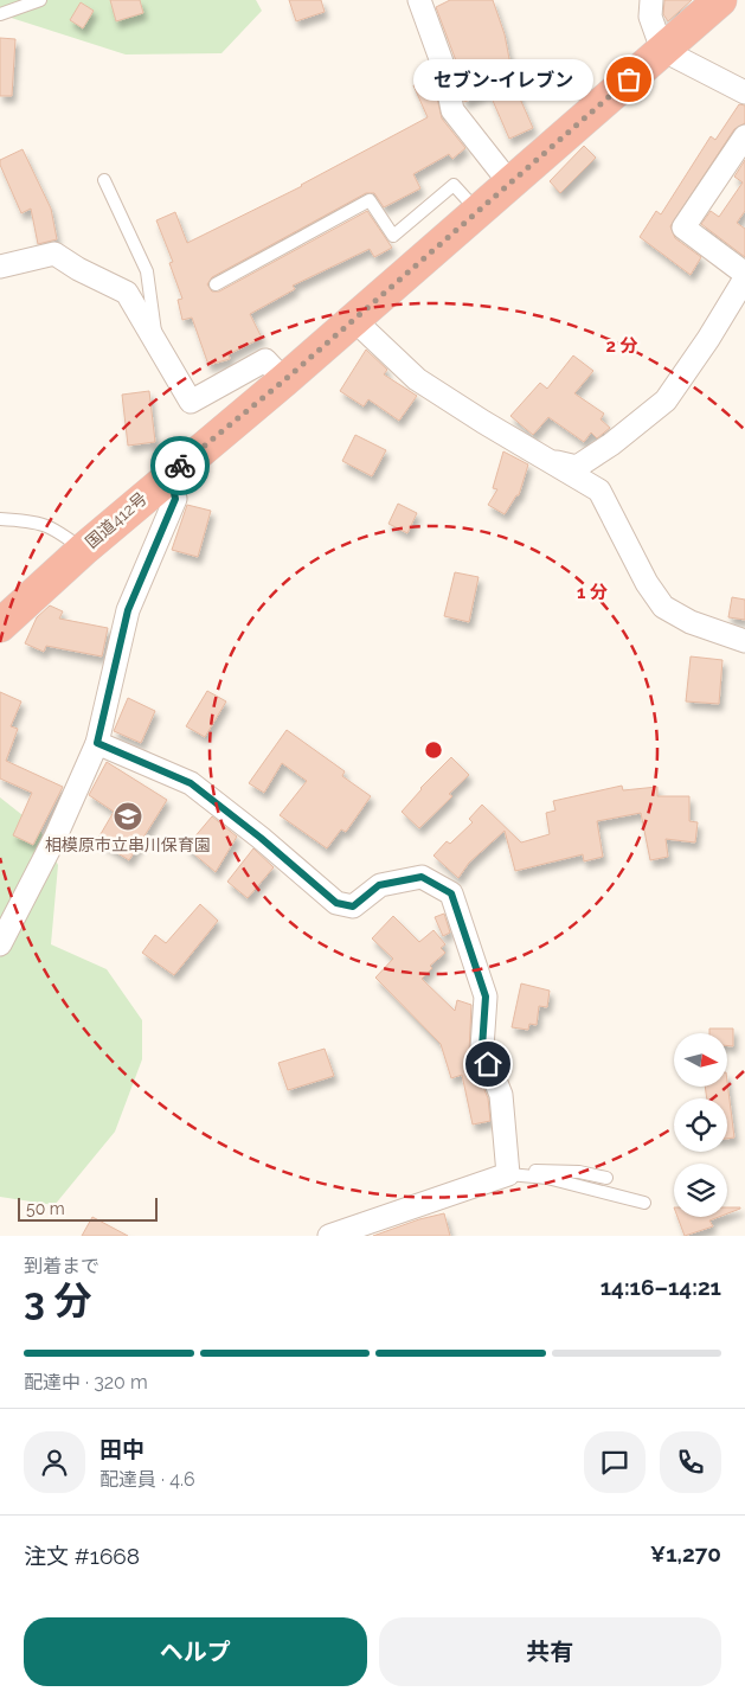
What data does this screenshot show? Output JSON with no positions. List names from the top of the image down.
{
  "streets": {
    "highway": ["国道412号"]
  },
  "places": {
    "other": ["セブン-イレブン"],
    "school or university": ["相模原市立串川保育園"]
  },
  "scale_bar": "50 m",
  "north": "right",
  "page": {
    "bubble": "セブン-イレブン",
    "scale": "50 m",
    "heading": ["3 分", "到着まで", "14:16–14:21"],
    "panel": [
      "田中",
      "配達員 · 4.6",
      "注文 #1668",
      "¥1,270"
    ],
    "bar": "配達中 · 320 m",
    "buttons": ["ヘルプ", "共有"]
  },
  "rings": ["2 分", "1 分"]
}
